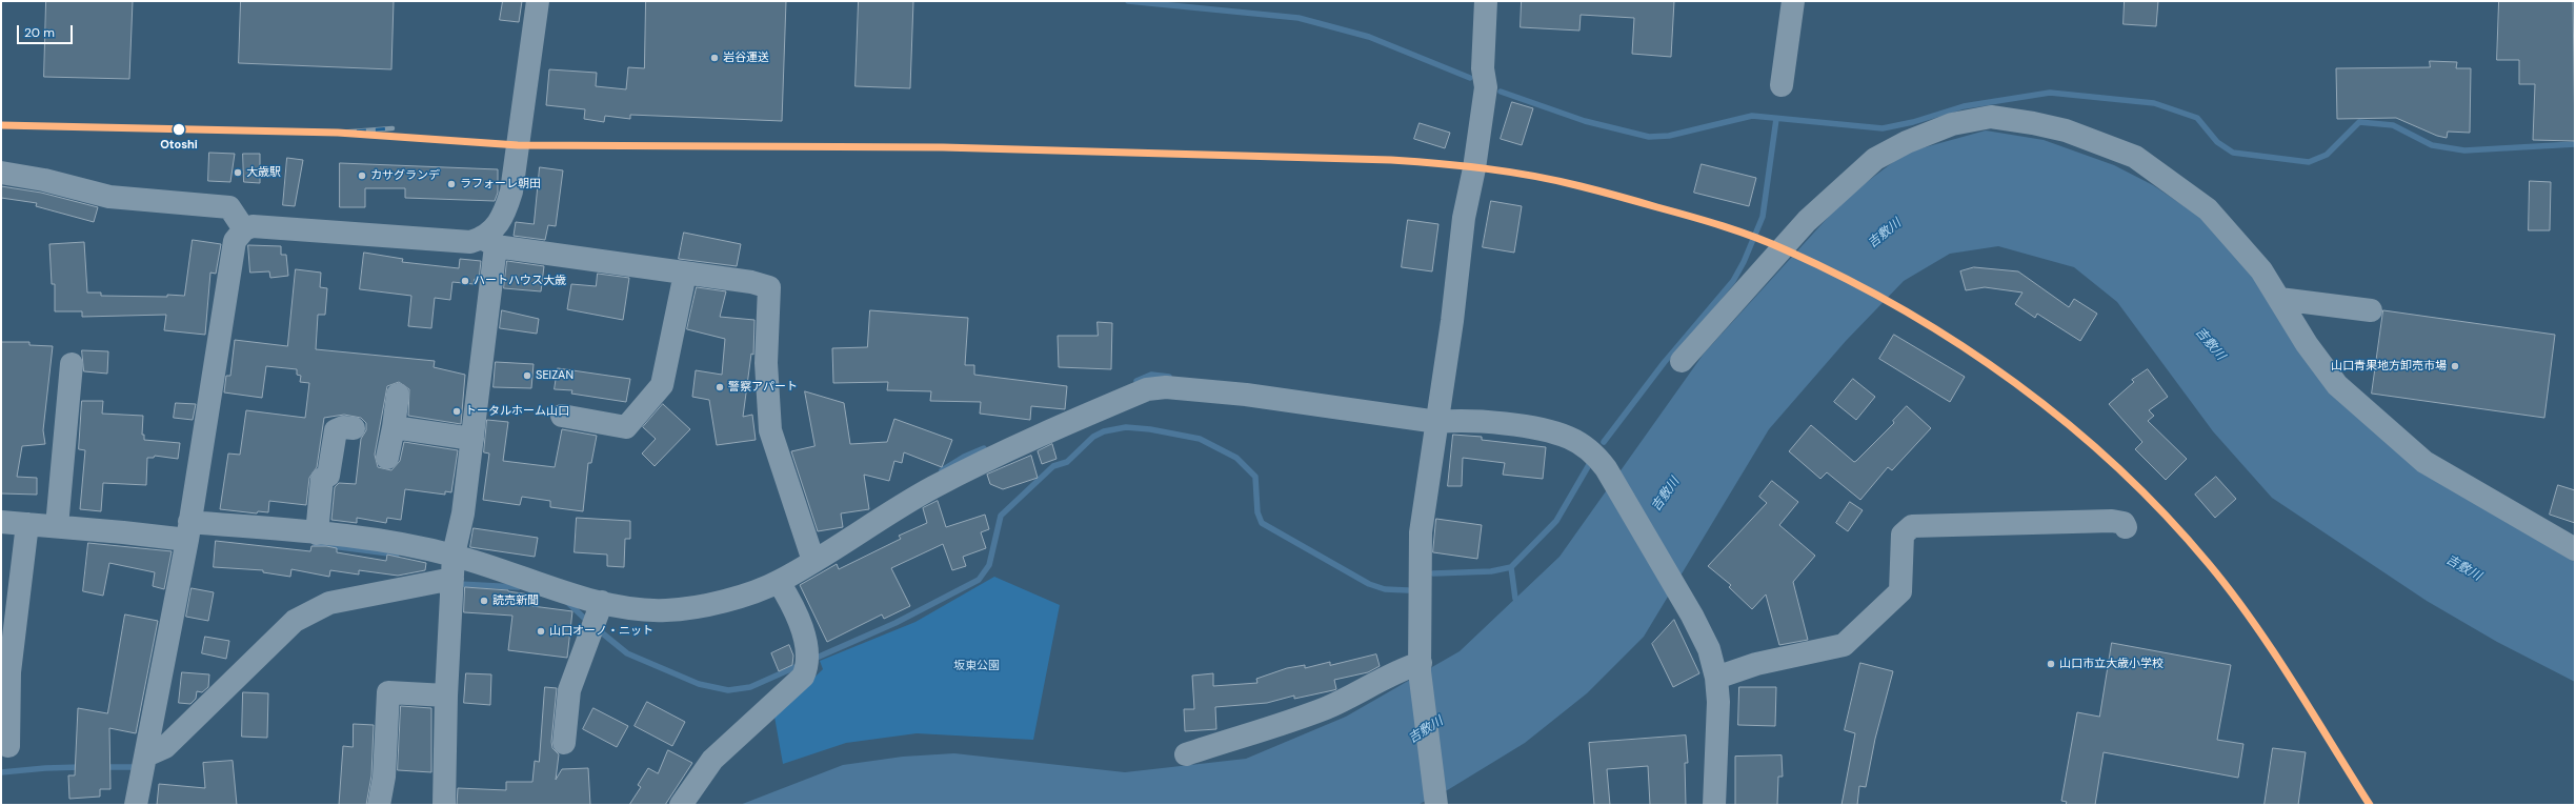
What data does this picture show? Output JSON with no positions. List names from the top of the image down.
{
  "water": ["吉敷川"],
  "parks": ["坂東公園"],
  "places": [
    "岩谷運送",
    "Otoshi",
    "大歳駅",
    "カサグランデ",
    "ラフォーレ朝田",
    "ハートハウス大歳",
    "山口青果地方卸売市場",
    "SEIZAN",
    "警察アパート",
    "トータルホーム山口",
    "読売新聞",
    "山口オーノ・ニット",
    "山口市立大歳小学校"
  ],
  "scale_bar": "20 m"
}
